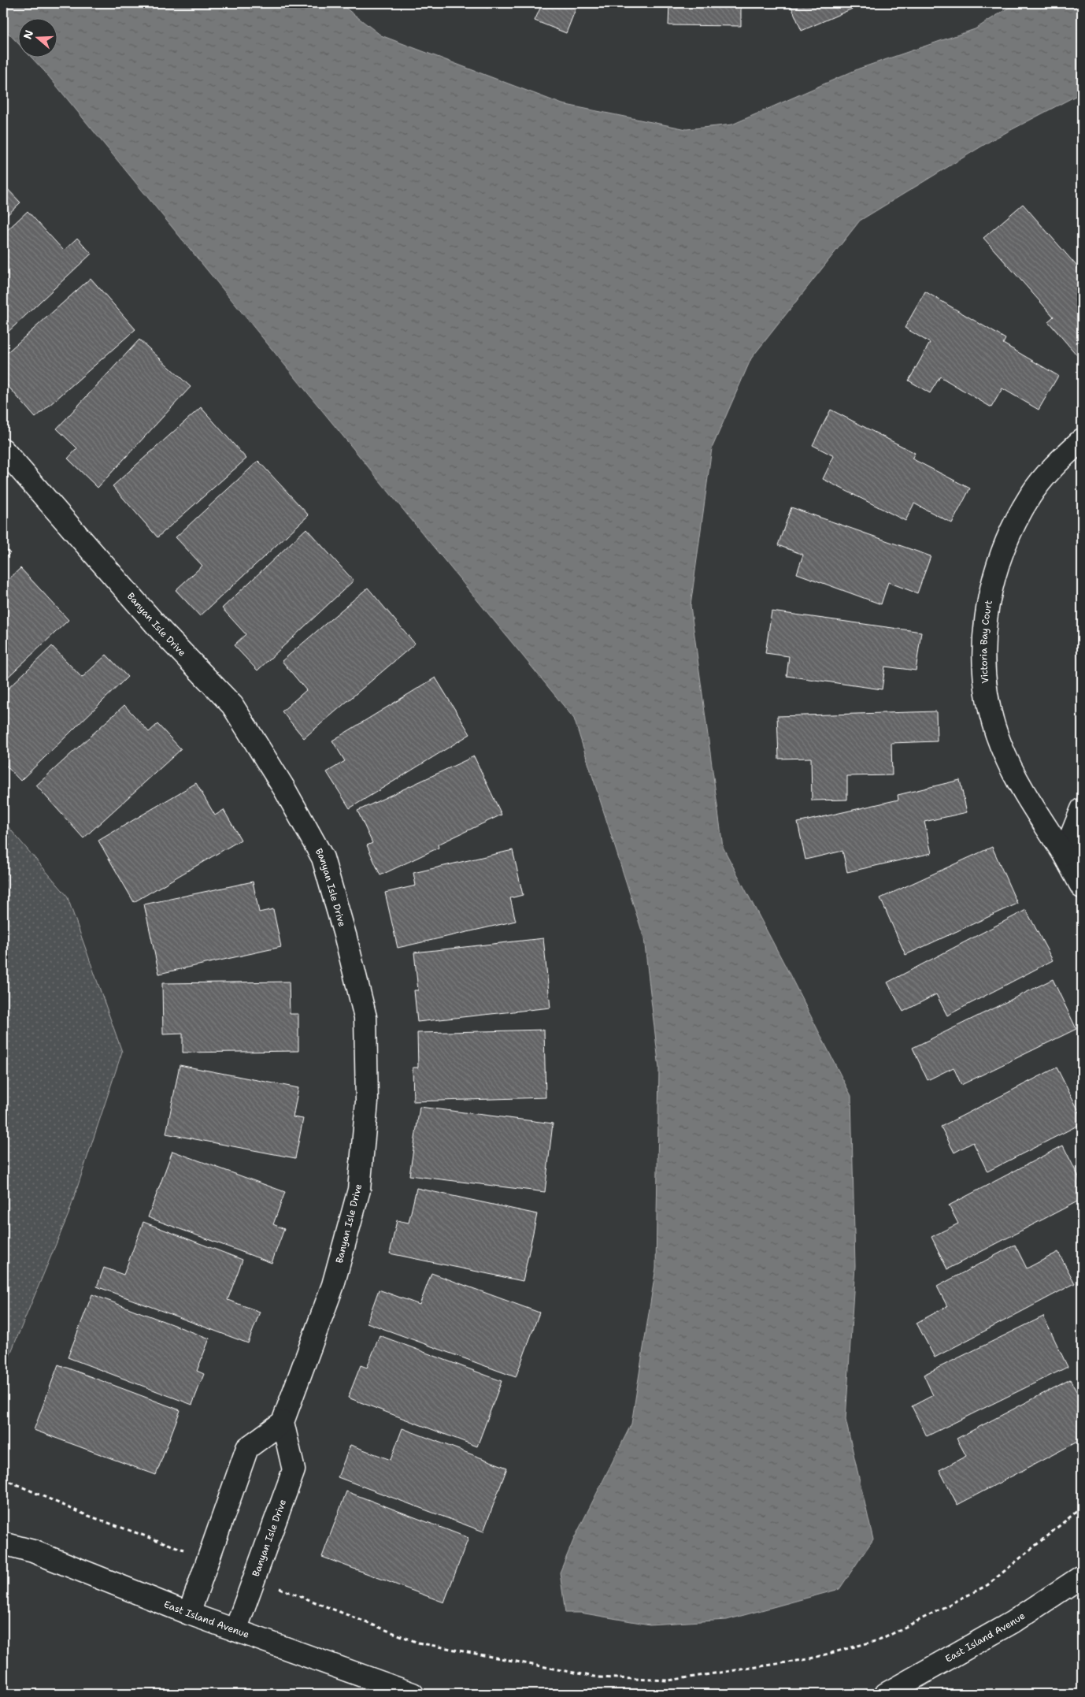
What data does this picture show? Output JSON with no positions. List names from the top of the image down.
{
  "streets": {
    "street": ["Banyan Isle Drive", "Victoria Bay Court", "East Island Avenue"]
  },
  "crossings": [
    ["Banyan Isle Drive", "East Island Avenue"]
  ],
  "north": "left"
}
